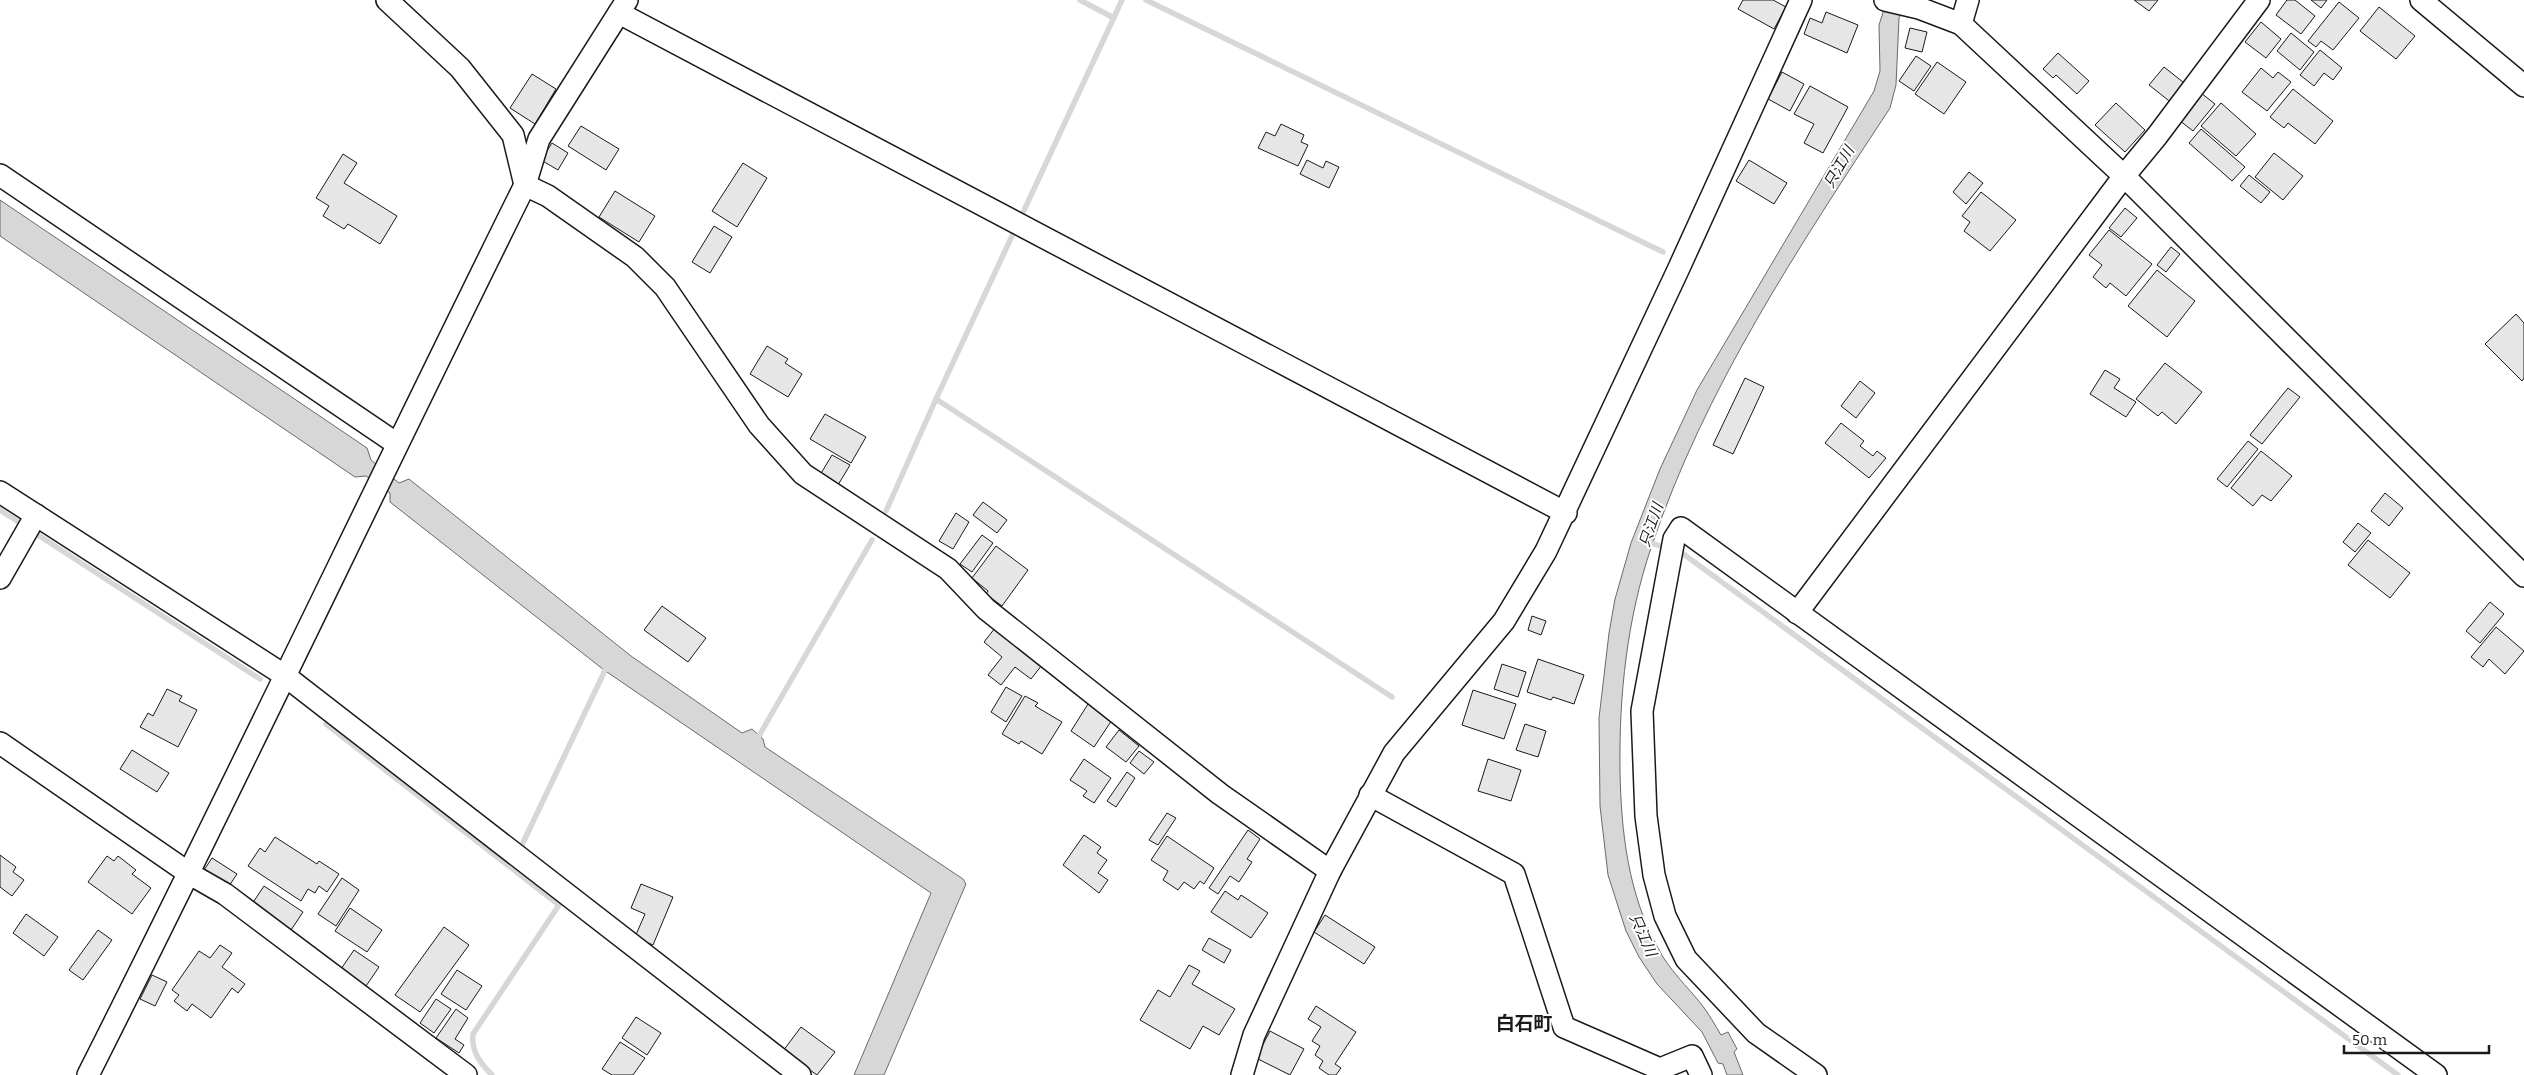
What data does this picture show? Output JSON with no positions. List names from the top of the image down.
{
  "districts": ["白石町"],
  "water": ["只江川"],
  "scale_bar": "50 m"
}
